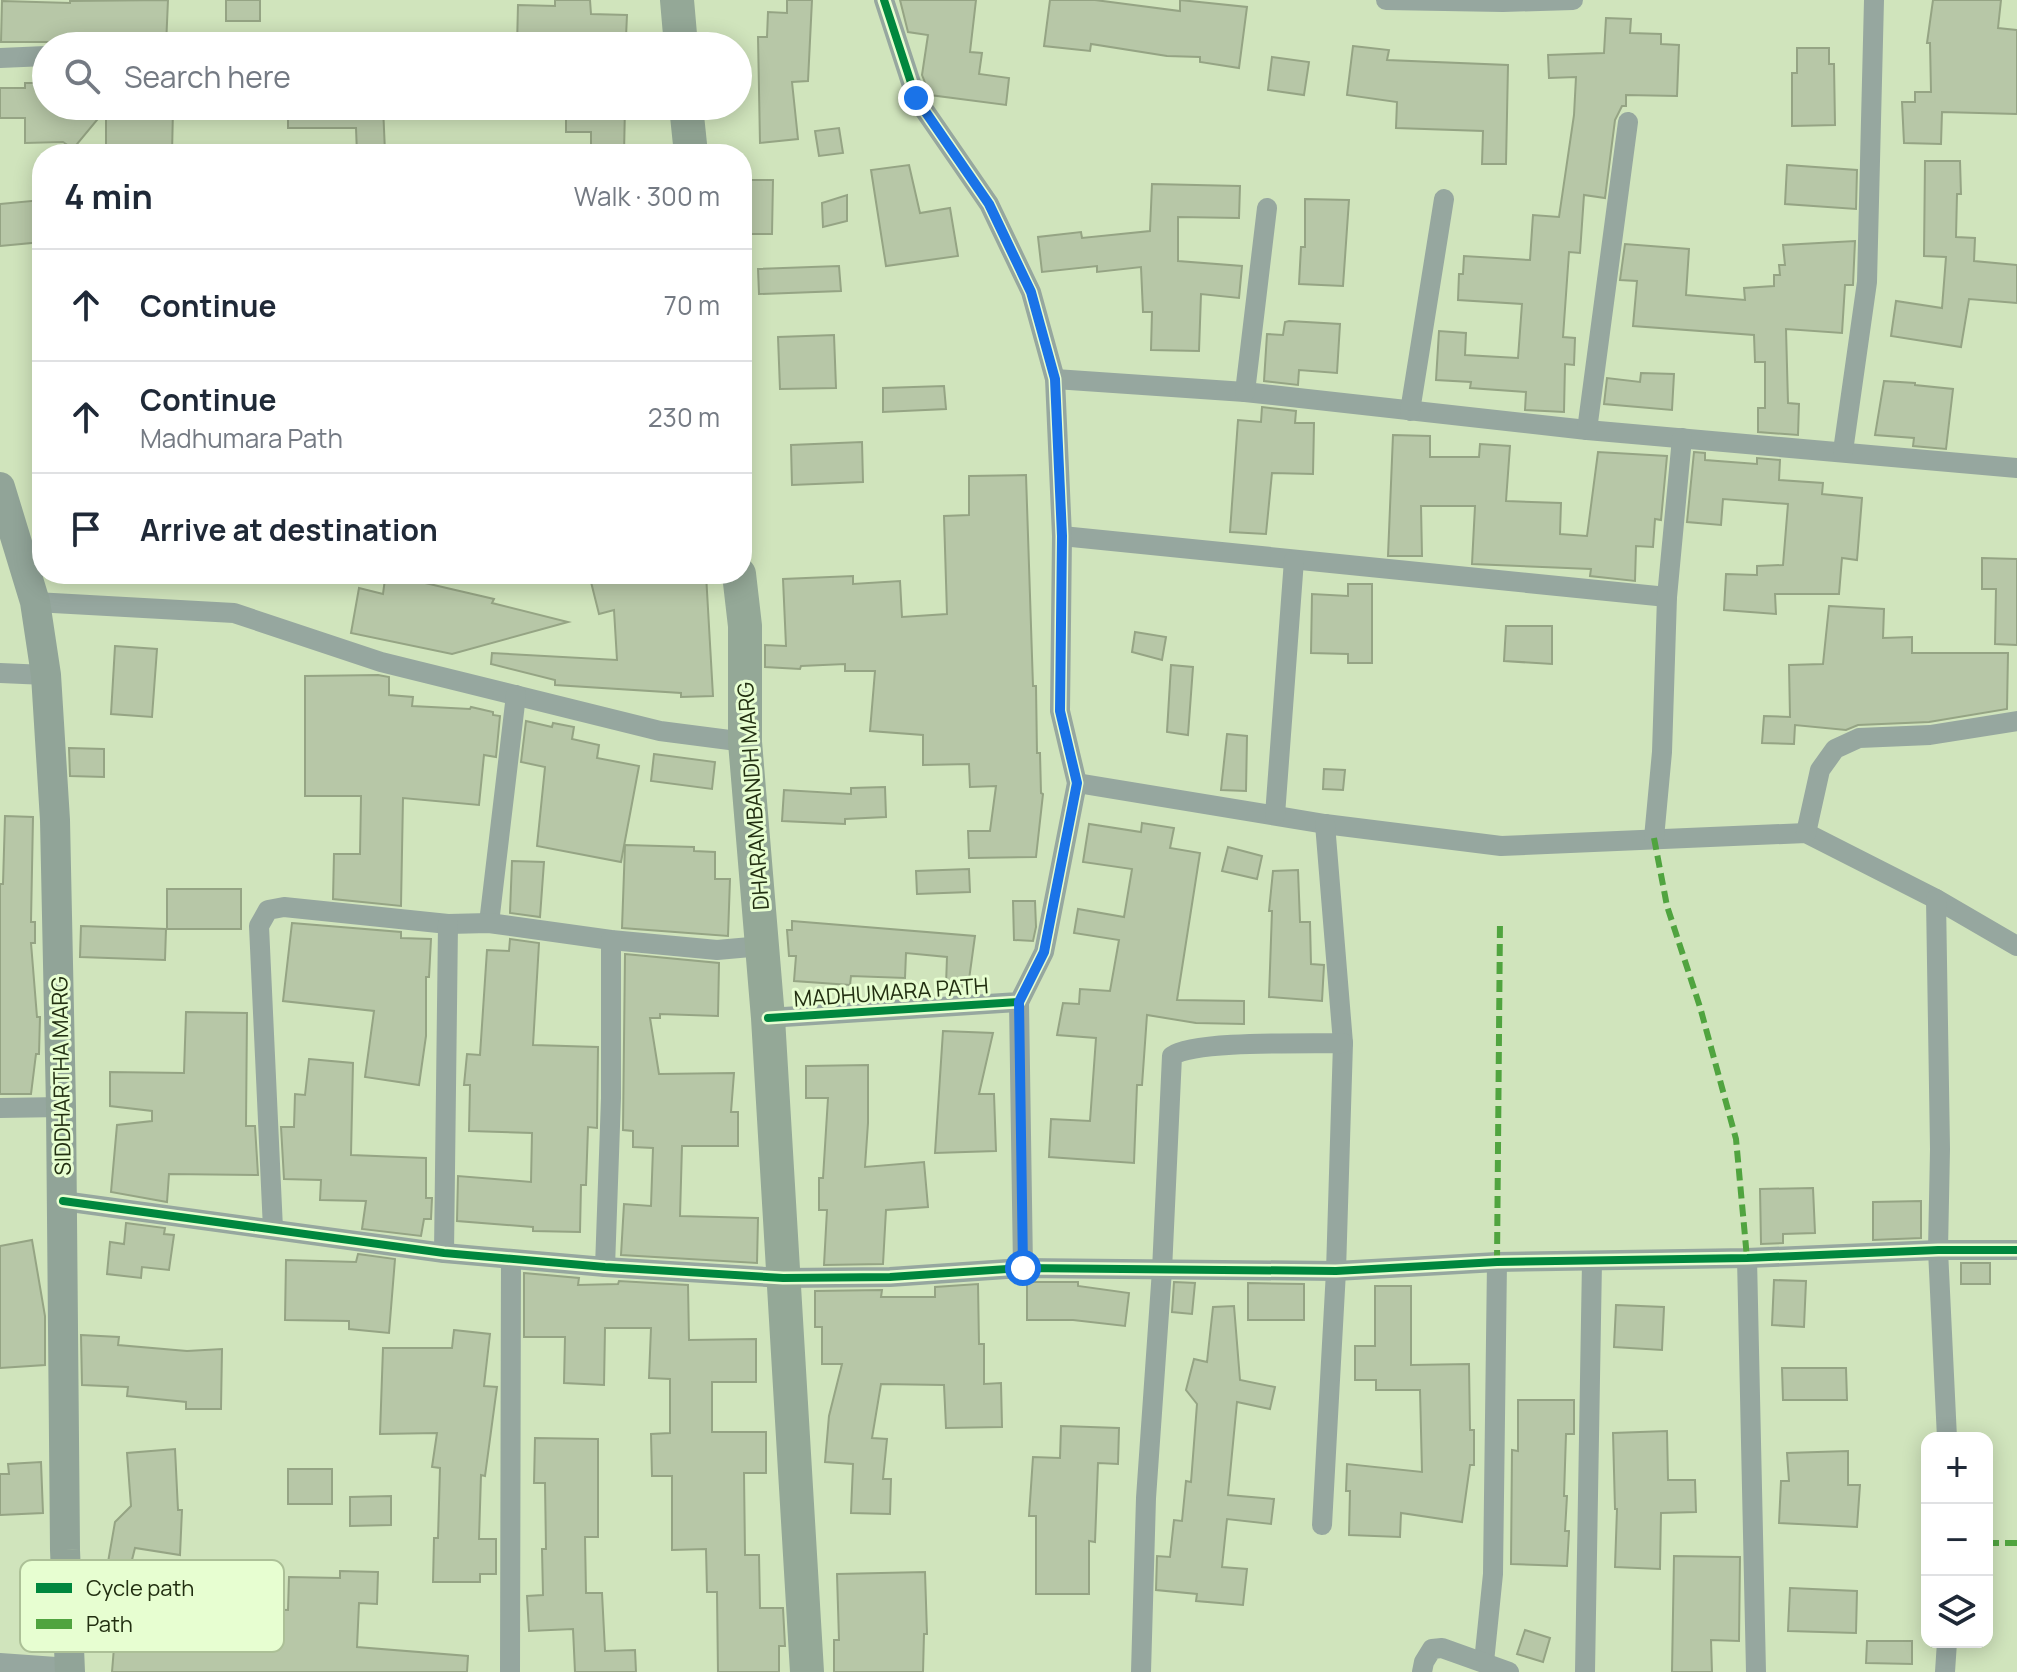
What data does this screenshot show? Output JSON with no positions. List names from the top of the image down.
{
  "streets": {
    "main road": ["DHARAMBANDH MARG"],
    "street": ["MADHUMARA PATH", "SIDDHARTHA MARG"]
  },
  "crossings": [
    ["DHARAMBANDH MARG", "MADHUMARA PATH"]
  ],
  "legend": ["Cycle path", "Path"],
  "page": {
    "search": "Search here",
    "heading": ["4 min", "Walk · 300 m"],
    "list": [
      ["Continue", "70 m"],
      ["Continue", "Madhumara Path", "230 m"],
      "Arrive at destination"
    ],
    "map_buttons": ["+", "−"]
  }
}
